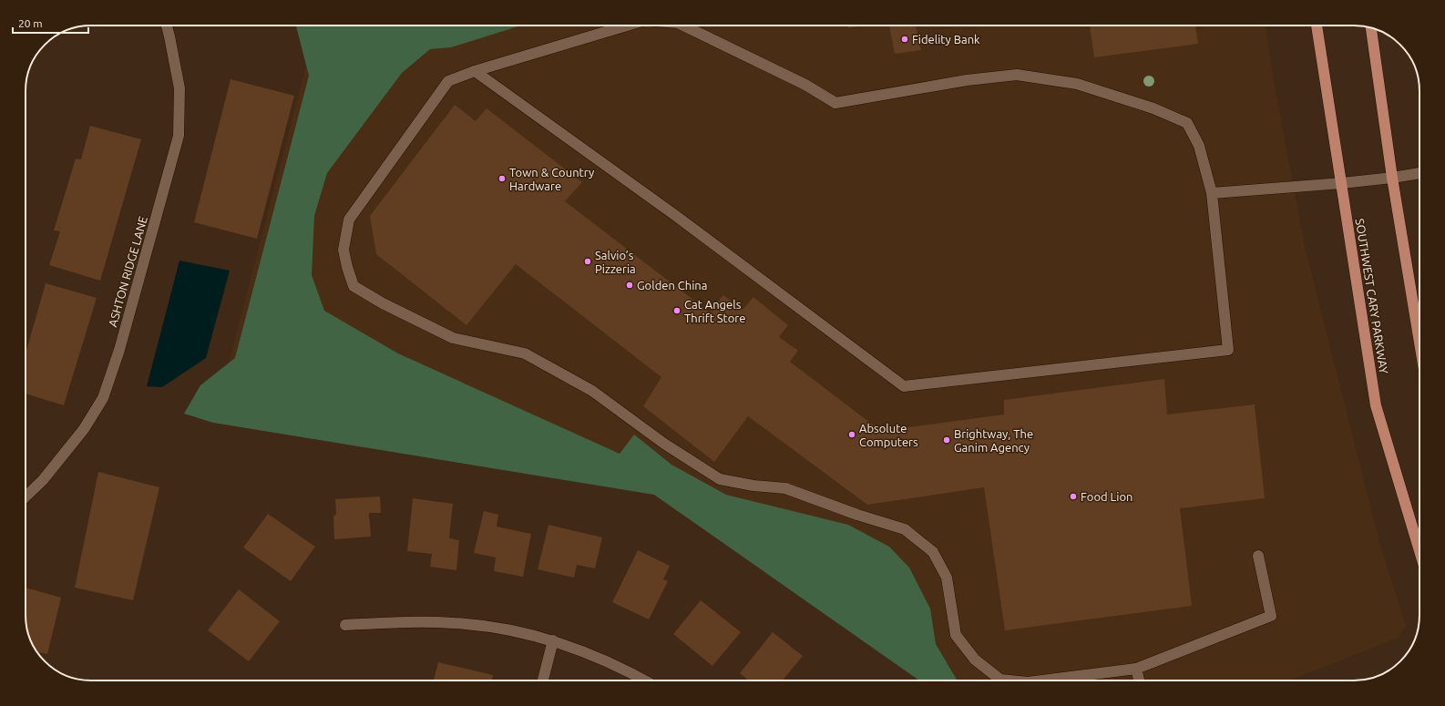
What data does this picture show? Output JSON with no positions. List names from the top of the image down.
{
  "streets": {
    "main road": ["SOUTHWEST CARY PARKWAY"],
    "street": ["ASHTON RIDGE LANE"]
  },
  "places": [
    "Fidelity Bank",
    "Town & Country Hardware",
    "Salvio’s Pizzeria",
    "Golden China",
    "Cat Angels Thrift Store",
    "Absolute Computers",
    "Brightway, The Ganim Agency",
    "Food Lion"
  ],
  "scale_bar": "20 m"
}
